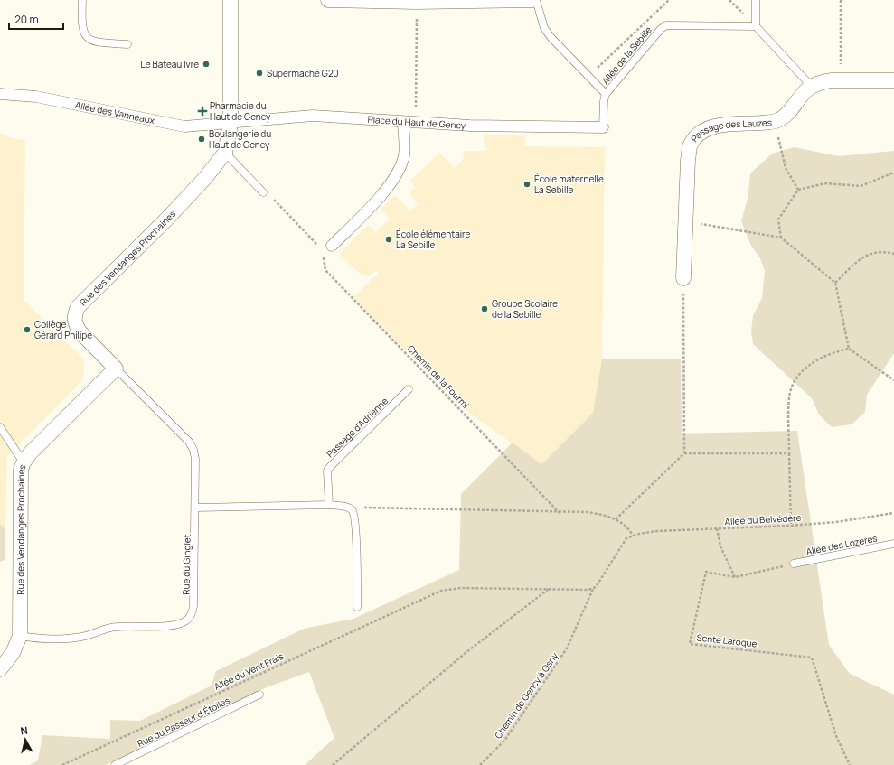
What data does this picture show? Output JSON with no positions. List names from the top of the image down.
{
  "streets": {
    "street": [
      "Allée des Vanneaux",
      "Place du Haut de Gency",
      "Passage des Lauzes",
      "Rue des Vendanges Prochaines"
    ],
    "lane": [
      "Allée de la Sébille",
      "Passage d'Adrienne",
      "Allée des Lozères",
      "Rue du Ginglet",
      "Rue du Passeur d'Étoiles"
    ],
    "path": [
      "Chemin de la Fourmi",
      "Allée du Belvédère",
      "Sente Laroque",
      "Allée du Vent Frais",
      "Chemin de Gency à Osny"
    ]
  },
  "crossings": [
    ["Allée de la Sébille", "Place du Haut de Gency"],
    ["Allée des Vanneaux", "Place du Haut de Gency"],
    ["Allée des Vanneaux", "Rue des Vendanges Prochaines"],
    ["Place du Haut de Gency", "Rue des Vendanges Prochaines"],
    ["Rue des Vendanges Prochaines", "Rue du Ginglet"],
    ["Allée des Lozères", "Sente Laroque"]
  ],
  "places": {
    "other": [
      "Le Bateau Ivre",
      "Supermaché G20",
      "Boulangerie du Haut de Gency",
      "École maternelle La Sebille",
      "École élémentaire La Sebille",
      "Groupe Scolaire de la Sebille",
      "Collège Gérard Philipe"
    ],
    "health": ["Pharmacie du Haut de Gency"]
  },
  "scale_bar": "20 m",
  "north": "top"
}
